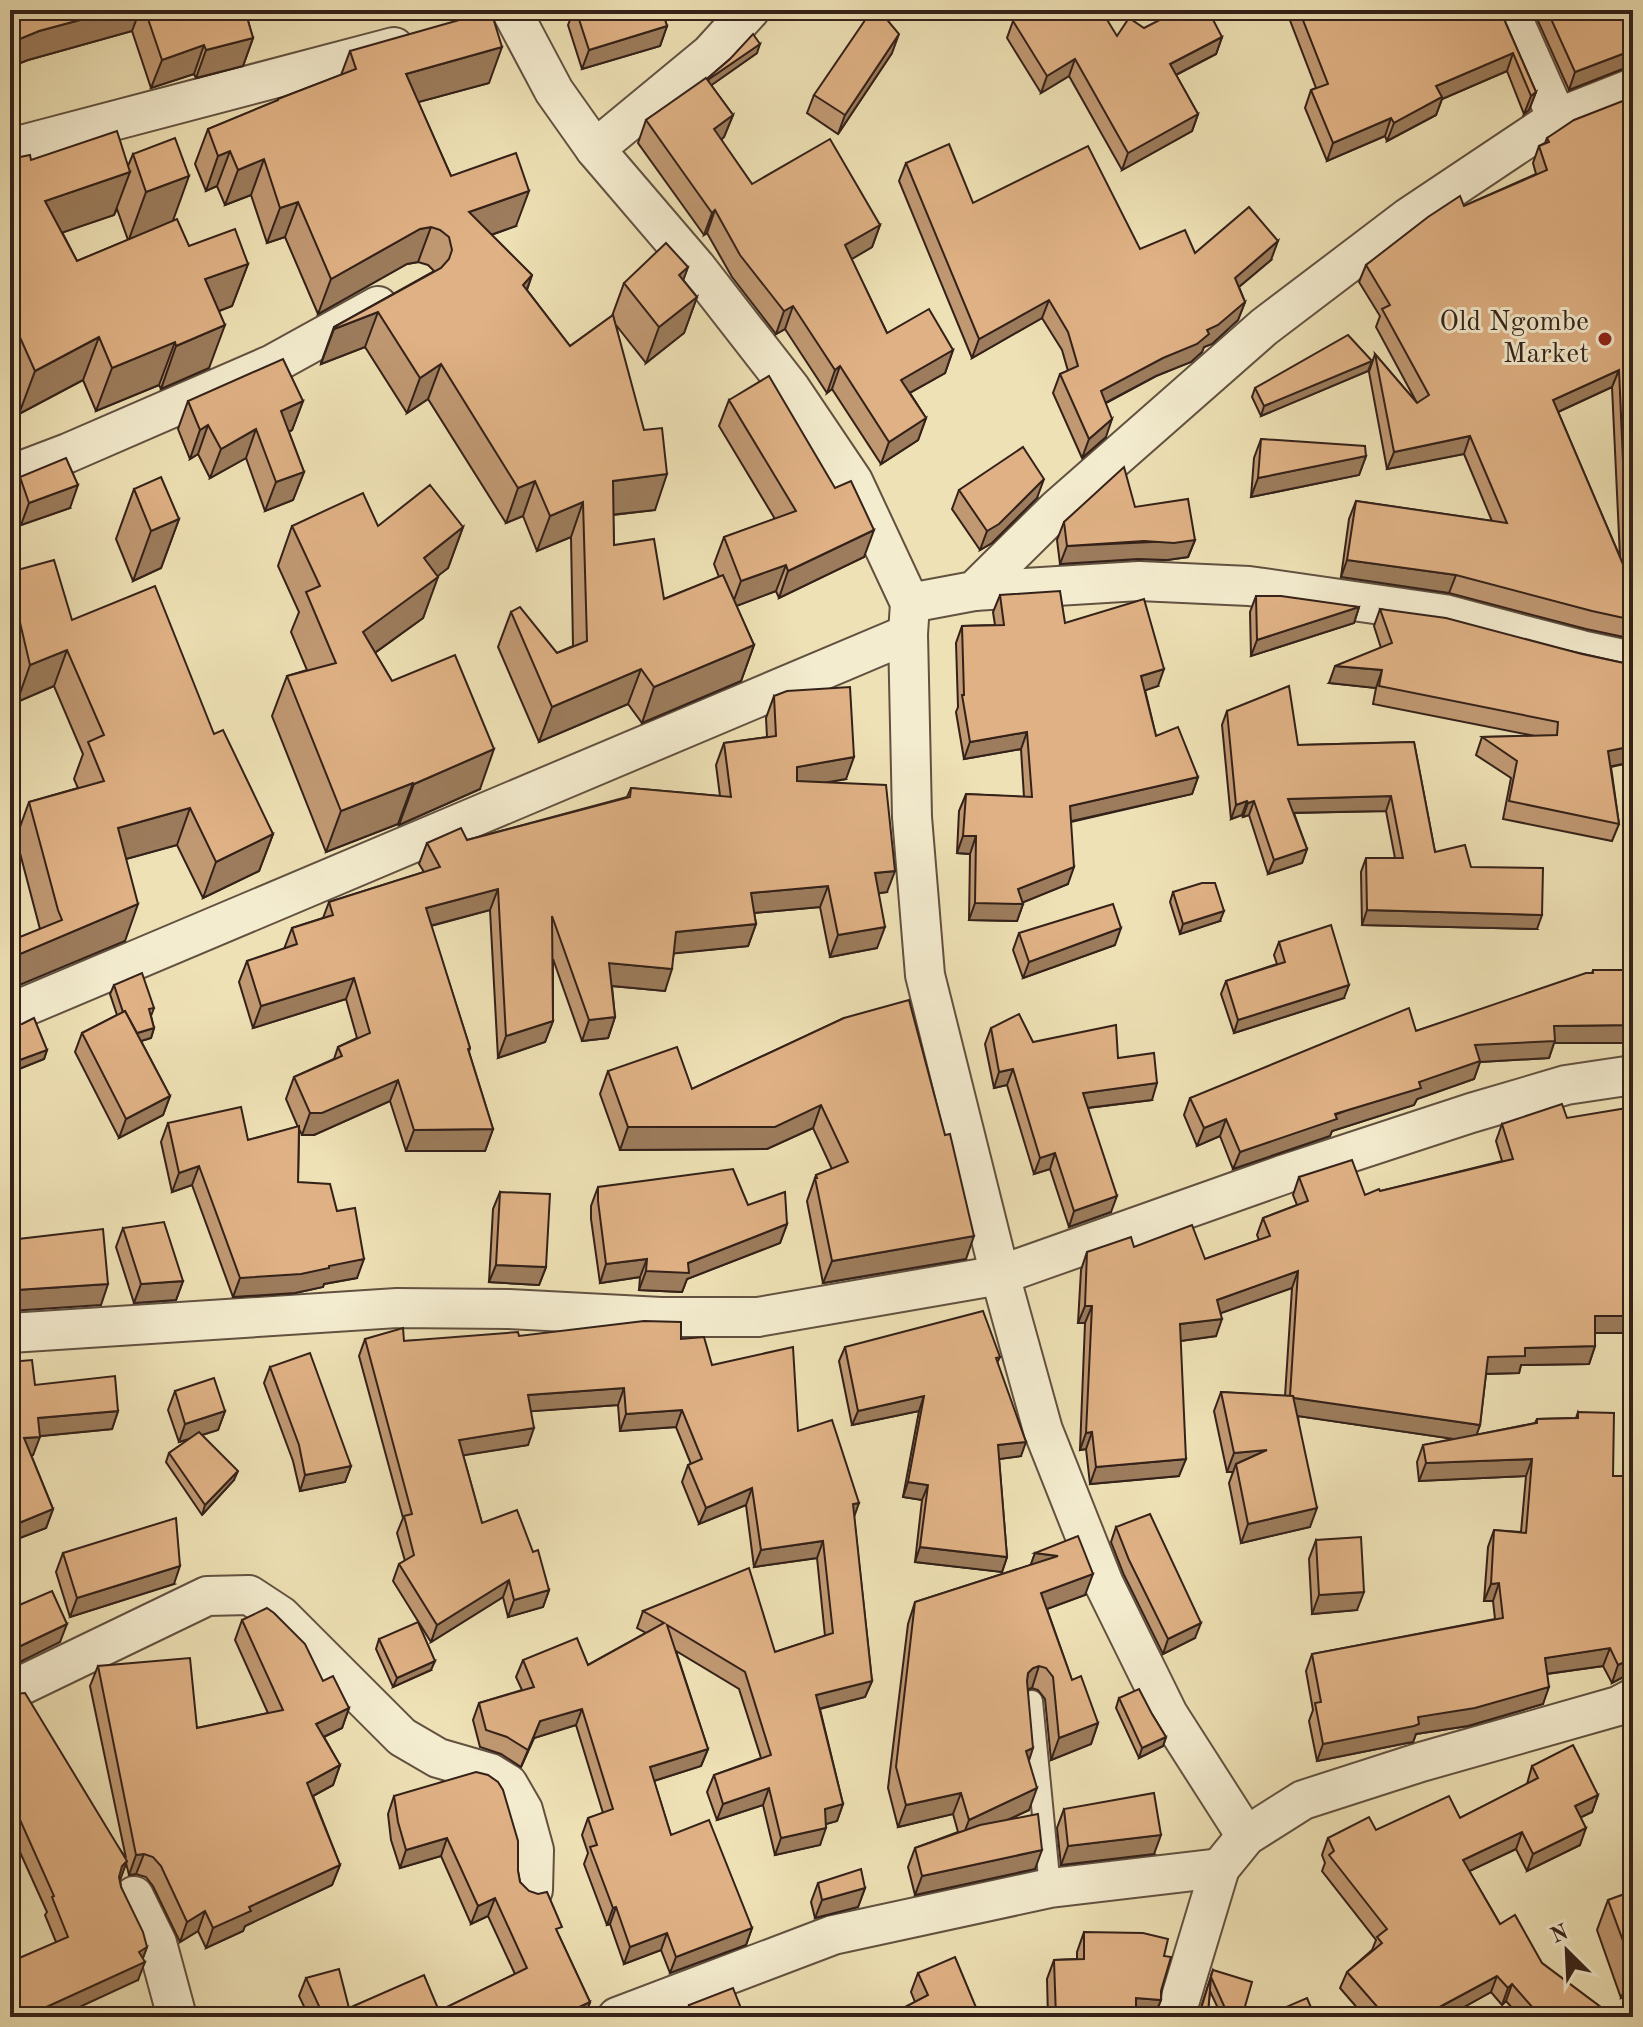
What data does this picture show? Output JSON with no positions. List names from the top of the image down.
{
  "places": ["Old Ngombe Market"],
  "north": "top left"
}
